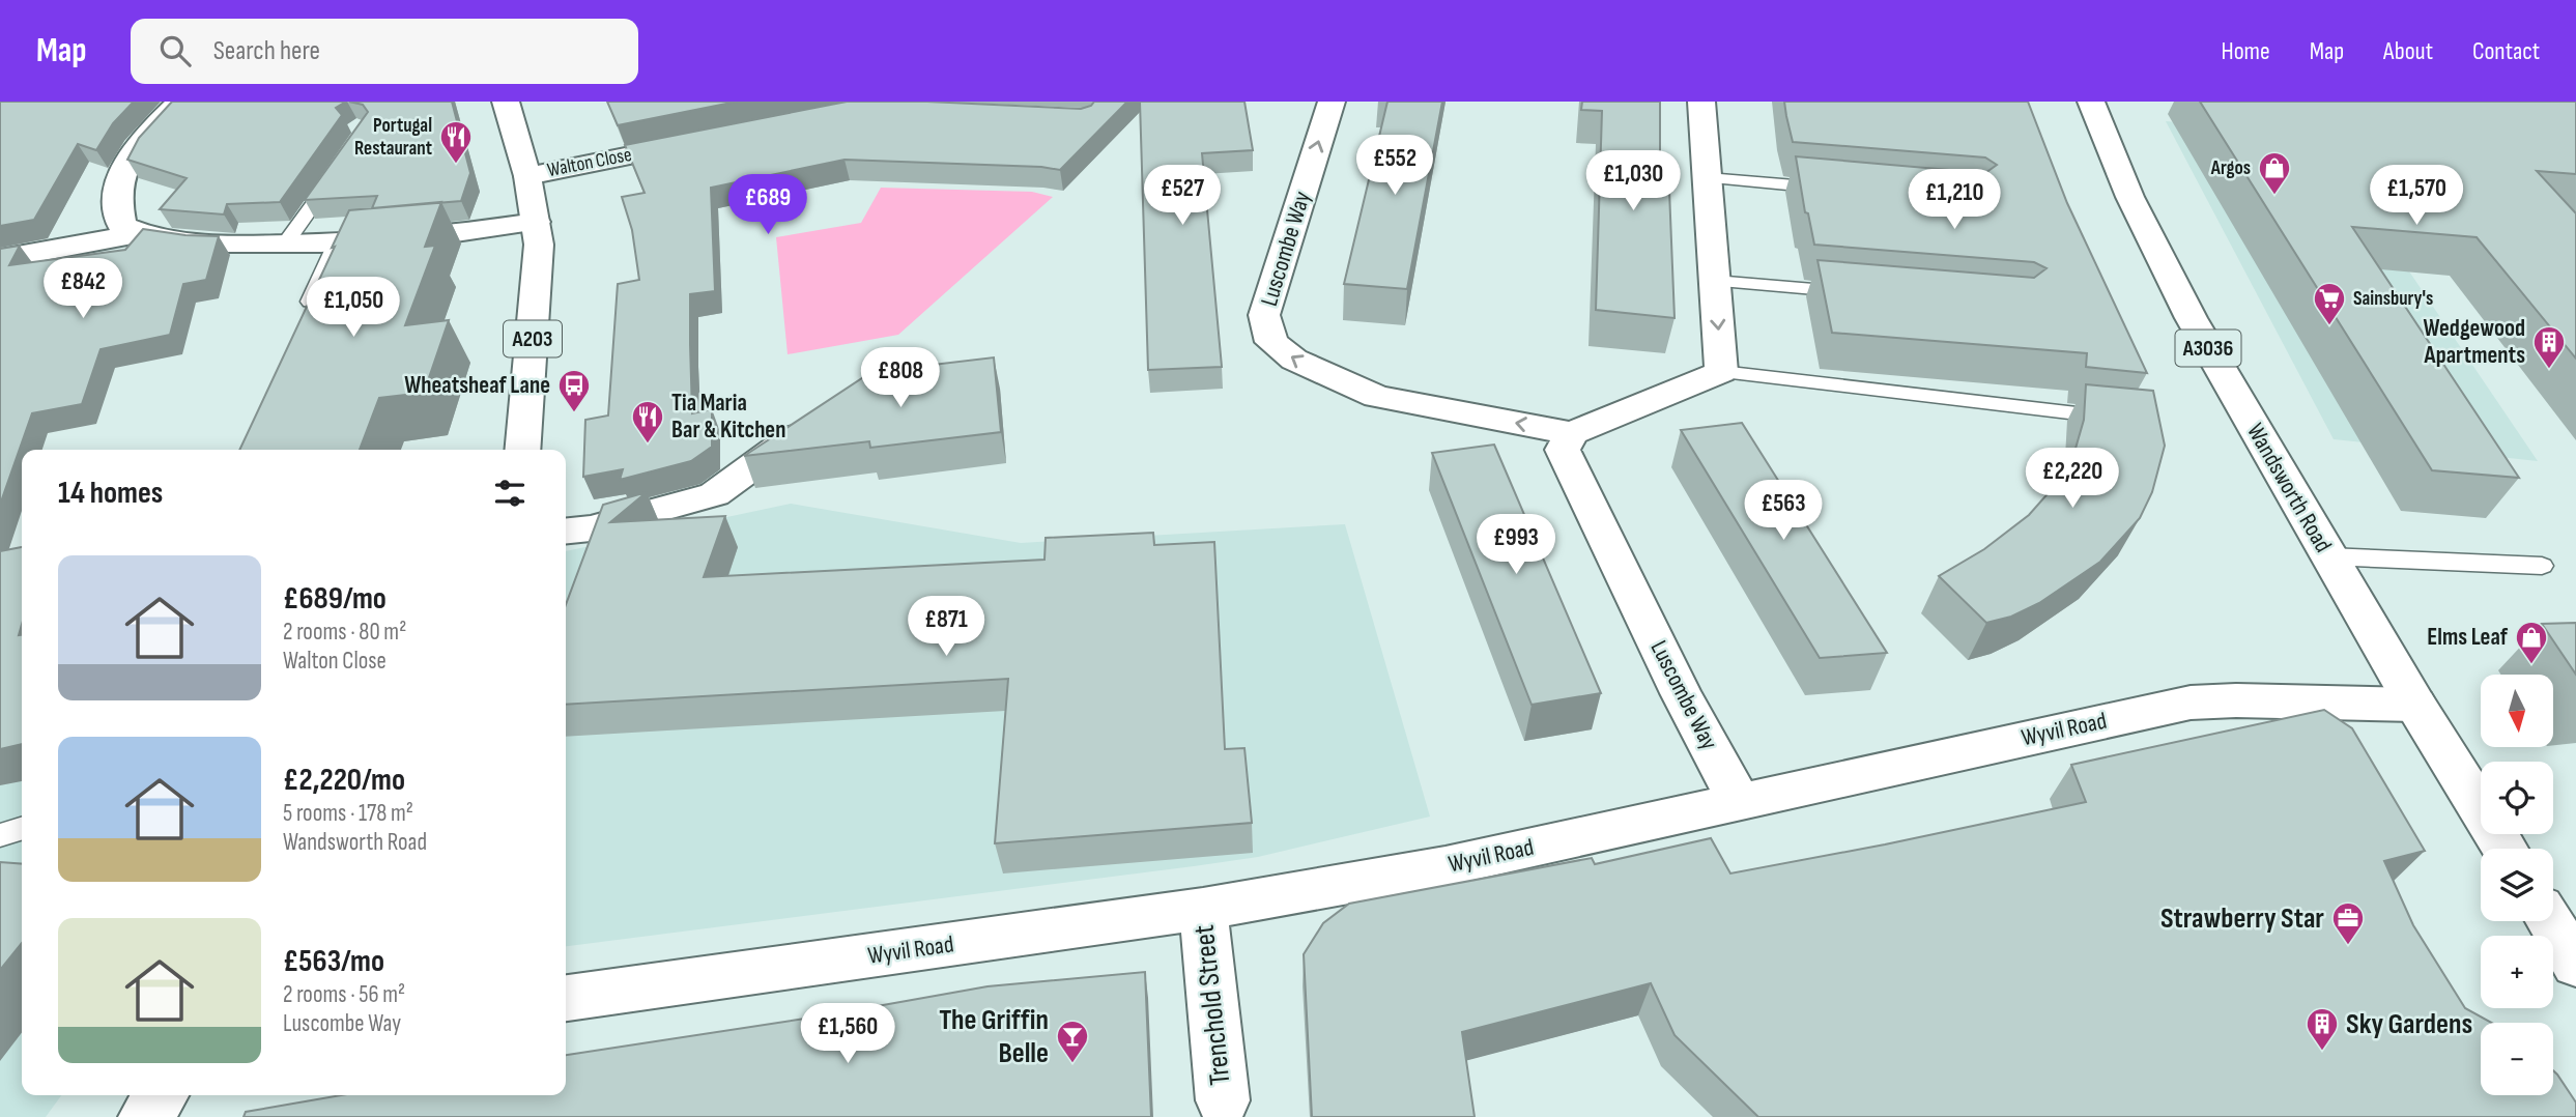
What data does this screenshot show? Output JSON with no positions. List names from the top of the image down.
{
  "streets": {
    "main road": [
      "Walton Close",
      "Luscombe Way",
      "A203",
      "A3036",
      "Wandsworth Road",
      "Wyvil Road",
      "Trenchold Street"
    ]
  },
  "crossings": [
    ["Walton Close", "A203"],
    ["Luscombe Way", "Wyvil Road"],
    ["Wandsworth Road", "Wyvil Road"],
    ["Wyvil Road", "Trenchold Street"]
  ],
  "places": {
    "restaurant": ["Portugal Restaurant", "Tia Maria Bar & Kitchen"],
    "shop": ["Argos", "Elms Leaf"],
    "supermarket": ["Sainsbury's"],
    "building": ["Wedgewood Apartments", "Sky Gardens"],
    "bus stop": ["Wheatsheaf Lane"],
    "office": ["Strawberry Star"],
    "bar": ["The Griffin Belle"]
  },
  "north": "bottom",
  "page": {
    "header": "Map",
    "search": "Search here",
    "nav": [
      "Home",
      "Map",
      "About",
      "Contact"
    ],
    "price": [
      "£552",
      "£1,030",
      "£527",
      "£1,570",
      "£1,210",
      "£689",
      "£842",
      "£1,050",
      "£808",
      "£2,220",
      "£563",
      "£993",
      "£871",
      "£1,560"
    ],
    "heading": "14 homes",
    "list": [
      {
        "name": "£689/mo",
        "note": "2 rooms · 80 m² · Walton Close"
      },
      {
        "name": "£2,220/mo",
        "note": "5 rooms · 178 m² · Wandsworth Road"
      },
      {
        "name": "£563/mo",
        "note": "2 rooms · 56 m² · Luscombe Way"
      }
    ],
    "map_buttons": ["+", "−"]
  }
}
